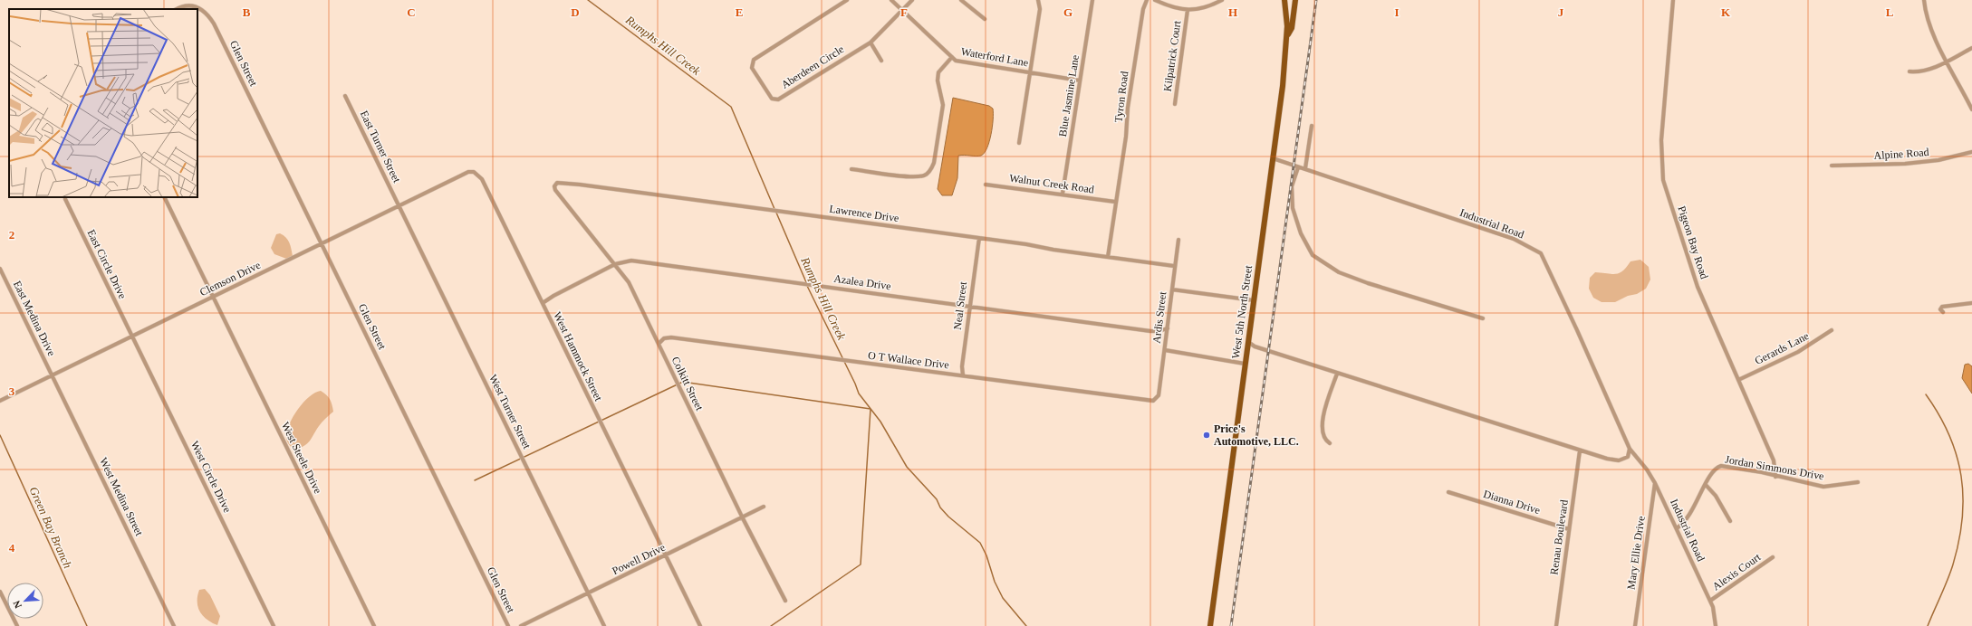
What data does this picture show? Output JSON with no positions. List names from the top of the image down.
{
  "streets": {
    "main road": ["West 5th North Street"],
    "street": [
      "Kilpatrick Court",
      "Waterford Lane",
      "Glen Street",
      "Aberdeen Circle",
      "Blue Jasmine Lane",
      "Tyron Road",
      "East Turner Street",
      "Alpine Road",
      "Walnut Creek Road",
      "Lawrence Drive",
      "Industrial Road",
      "Pigeon Bay Road",
      "East Circle Drive",
      "Clemson Drive",
      "Azalea Drive",
      "Neal Street",
      "Ardis Street",
      "East Medina Drive",
      "Gerards Lane",
      "West Hammock Street",
      "O T Wallace Drive",
      "Colkitt Street",
      "West Turner Street",
      "West Steele Drive",
      "Jordan Simmons Drive",
      "West Circle Drive",
      "West Medina Street",
      "Dianna Drive",
      "Renau Boulevard",
      "Mary Ellie Drive",
      "Powell Drive",
      "Alexis Court"
    ]
  },
  "crossings": [
    ["Waterford Lane", "Aberdeen Circle"],
    ["Waterford Lane", "Blue Jasmine Lane"],
    ["Glen Street", "Clemson Drive"],
    ["Blue Jasmine Lane", "Walnut Creek Road"],
    ["Tyron Road", "Walnut Creek Road"],
    ["Tyron Road", "Lawrence Drive"],
    ["East Turner Street", "Clemson Drive"],
    ["East Turner Street", "West Turner Street"],
    ["Lawrence Drive", "Neal Street"],
    ["Lawrence Drive", "Ardis Street"],
    ["Lawrence Drive", "Colkitt Street"],
    ["Industrial Road", "West 5th North Street"],
    ["Industrial Road", "Jordan Simmons Drive"],
    ["Industrial Road", "Mary Ellie Drive"],
    ["Industrial Road", "Alexis Court"],
    ["Pigeon Bay Road", "Gerards Lane"],
    ["Pigeon Bay Road", "Jordan Simmons Drive"],
    ["East Circle Drive", "Clemson Drive"],
    ["East Circle Drive", "West Circle Drive"],
    ["Clemson Drive", "East Medina Drive"],
    ["Clemson Drive", "West Hammock Street"],
    ["Clemson Drive", "West Turner Street"],
    ["Clemson Drive", "West Steele Drive"],
    ["Clemson Drive", "West Circle Drive"],
    ["Clemson Drive", "West Medina Street"],
    ["Azalea Drive", "Neal Street"],
    ["Azalea Drive", "Ardis Street"],
    ["Azalea Drive", "West Hammock Street"],
    ["Azalea Drive", "Colkitt Street"],
    ["Neal Street", "O T Wallace Drive"],
    ["Ardis Street", "O T Wallace Drive"],
    ["East Medina Drive", "West Medina Street"],
    ["West Hammock Street", "Powell Drive"],
    ["O T Wallace Drive", "Colkitt Street"],
    ["Colkitt Street", "Powell Drive"],
    ["West Turner Street", "Powell Drive"],
    ["Dianna Drive", "Renau Boulevard"]
  ],
  "water": ["Rumphs Hill Creek", "Green Bay Branch"],
  "places": ["Price's Automotive, LLC."],
  "north": "bottom left",
  "grid": {
    "columns": [
      "B",
      "C",
      "D",
      "E",
      "F",
      "G",
      "H",
      "I",
      "J",
      "K",
      "L"
    ],
    "rows": ["2", "3", "4"]
  }
}
